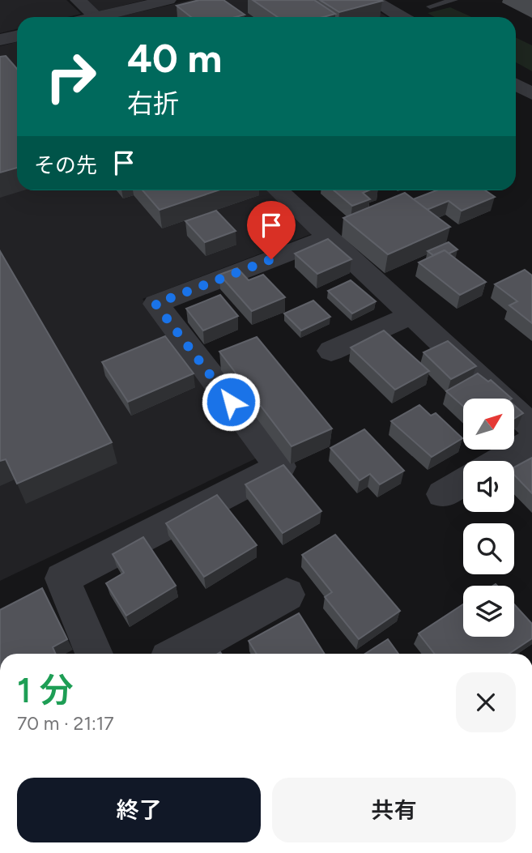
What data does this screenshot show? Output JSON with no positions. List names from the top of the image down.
{
  "north": "top right",
  "page": {
    "turn": ["40 m", "右折"],
    "then": "その先",
    "heading": ["1 分", "70 m · 21:17"],
    "buttons": ["終了", "共有"]
  }
}
